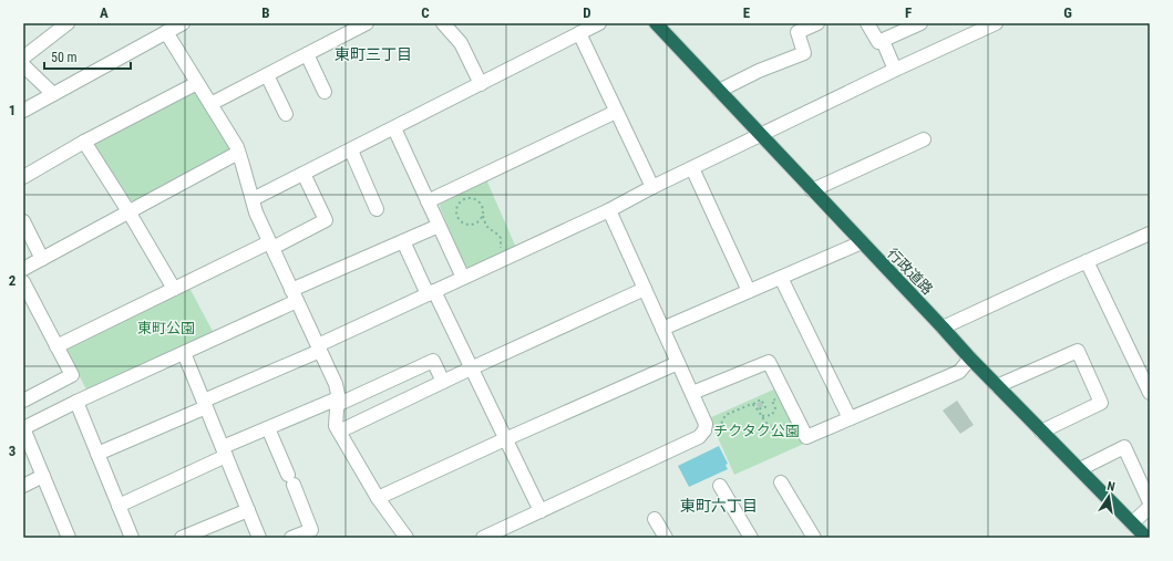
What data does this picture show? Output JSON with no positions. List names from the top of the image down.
{
  "streets": {
    "highway": ["行政道路"]
  },
  "districts": ["東町三丁目", "東町六丁目"],
  "parks": ["東町公園", "チクタク公園"],
  "scale_bar": "50 m",
  "north": "top",
  "grid": {
    "columns": [
      "A",
      "B",
      "C",
      "D",
      "E",
      "F",
      "G"
    ],
    "rows": ["1", "2", "3"]
  }
}
